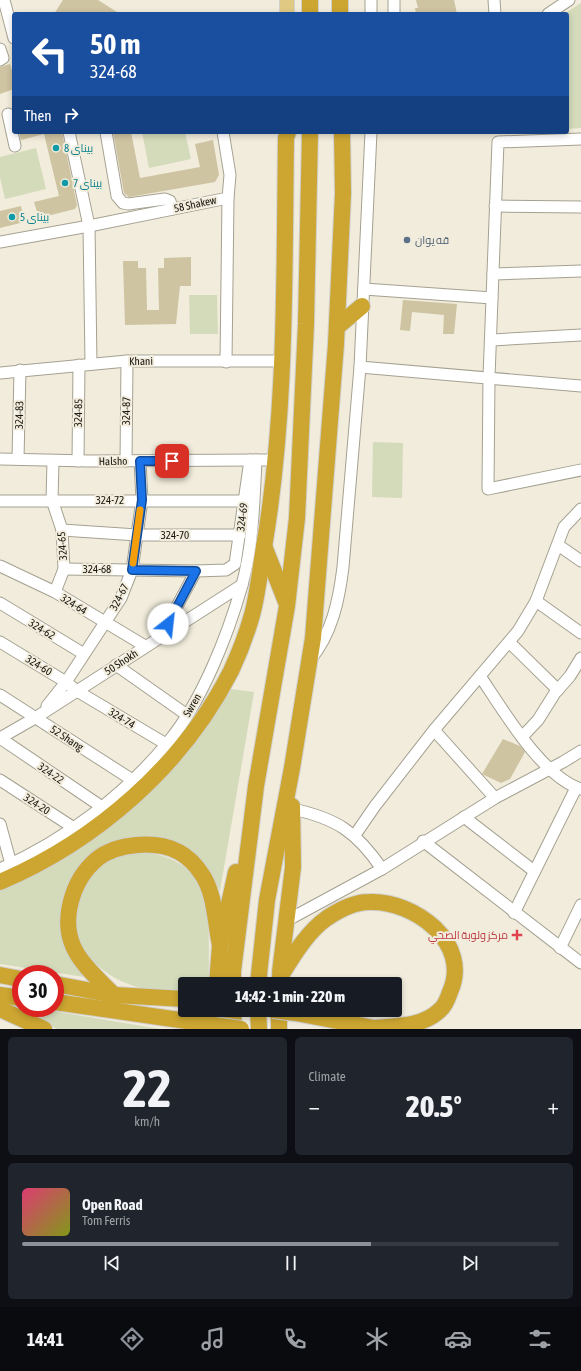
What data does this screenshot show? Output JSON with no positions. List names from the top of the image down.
{
  "streets": {
    "street": [
      "58 Shakew",
      "Khani",
      "324-87",
      "324-85",
      "324-83",
      "Halsho",
      "324-72",
      "324-69",
      "324-70",
      "324-65",
      "324-68",
      "324-67",
      "324-64",
      "324-62",
      "50 Shokh",
      "324-60",
      "Swren",
      "324-74",
      "52 Shang",
      "324-22",
      "324-20"
    ]
  },
  "crossings": [
    ["58 Shakew", "Khani"],
    ["Khani", "324-87"],
    ["Khani", "324-85"],
    ["Khani", "324-83"],
    ["324-87", "Halsho"],
    ["324-85", "Halsho"],
    ["324-83", "Halsho"],
    ["Halsho", "324-69"],
    ["Halsho", "324-65"],
    ["Halsho", "324-67"],
    ["Halsho", "Swren"],
    ["324-72", "324-69"],
    ["324-72", "324-65"],
    ["324-72", "324-67"],
    ["324-69", "324-70"],
    ["324-69", "324-68"],
    ["324-69", "Swren"],
    ["324-70", "324-65"],
    ["324-70", "324-67"],
    ["324-65", "324-68"],
    ["324-65", "324-64"],
    ["324-68", "324-67"],
    ["324-67", "324-64"],
    ["324-67", "324-62"],
    ["324-67", "50 Shokh"],
    ["324-67", "324-60"],
    ["324-67", "52 Shang"],
    ["324-64", "50 Shokh"],
    ["50 Shokh", "324-60"],
    ["50 Shokh", "Swren"],
    ["50 Shokh", "324-74"],
    ["50 Shokh", "52 Shang"],
    ["50 Shokh", "324-22"],
    ["324-60", "324-74"],
    ["Swren", "324-74"],
    ["Swren", "52 Shang"],
    ["Swren", "324-22"],
    ["Swren", "324-20"]
  ],
  "places": {
    "other": [
      "بيناى 8",
      "بيناى 7",
      "بيناى 5",
      "قه یوان"
    ],
    "health": ["مركز ولوبة الصحي"]
  },
  "page": {
    "turn": ["50 m", "324-68"],
    "then": "Then",
    "limit": "30",
    "trip": "14:42 · 1 min · 220 m",
    "tile": [
      ["22", "km/h"],
      "Climate"
    ],
    "heat": ["−", "20.5°", "+"],
    "song": ["Open Road", "Tom Ferris"],
    "tabs": "14:41"
  }
}
